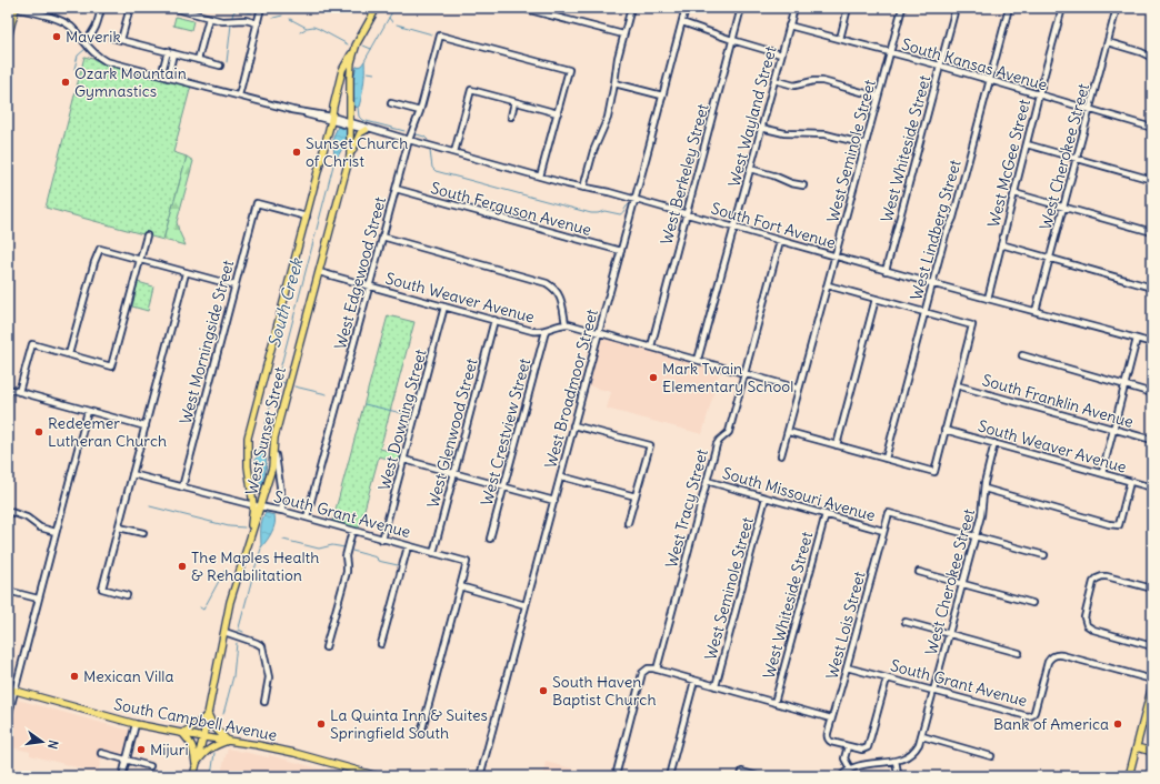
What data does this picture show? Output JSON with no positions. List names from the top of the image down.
{
  "streets": {
    "main road": ["West Sunset Street", "South Campbell Avenue"],
    "street": [
      "South Kansas Avenue",
      "West Wayland Street",
      "West Whiteside Street",
      "West Seminole Street",
      "West Cherokee Street",
      "West McGee Street",
      "West Berkeley Street",
      "South Ferguson Avenue",
      "South Fort Avenue",
      "West Lindberg Street",
      "West Edgewood Street",
      "South Weaver Avenue",
      "West Morningside Street",
      "West Broadmoor Street",
      "South Franklin Avenue",
      "West Downing Street",
      "West Crestview Street",
      "West Glenwood Street",
      "South Missouri Avenue",
      "West Tracy Street",
      "South Grant Avenue",
      "West Lois Street"
    ]
  },
  "crossings": [
    ["South Kansas Avenue", "West Wayland Street"],
    ["South Kansas Avenue", "West Whiteside Street"],
    ["South Kansas Avenue", "West Seminole Street"],
    ["South Kansas Avenue", "West Cherokee Street"],
    ["South Kansas Avenue", "West McGee Street"],
    ["South Kansas Avenue", "West Lindberg Street"],
    ["West Wayland Street", "South Fort Avenue"],
    ["West Whiteside Street", "South Fort Avenue"],
    ["West Whiteside Street", "South Missouri Avenue"],
    ["West Seminole Street", "South Fort Avenue"],
    ["West Seminole Street", "South Missouri Avenue"],
    ["West Cherokee Street", "South Fort Avenue"],
    ["West Cherokee Street", "South Weaver Avenue"],
    ["West Cherokee Street", "South Grant Avenue"],
    ["West Cherokee Street", "West Lois Street"],
    ["West McGee Street", "South Fort Avenue"],
    ["West Berkeley Street", "South Fort Avenue"],
    ["South Ferguson Avenue", "West Edgewood Street"],
    ["South Ferguson Avenue", "West Broadmoor Street"],
    ["South Fort Avenue", "West Lindberg Street"],
    ["South Fort Avenue", "West Edgewood Street"],
    ["South Fort Avenue", "West Broadmoor Street"],
    ["South Fort Avenue", "West Sunset Street"],
    ["South Fort Avenue", "West Tracy Street"],
    ["West Edgewood Street", "South Weaver Avenue"],
    ["West Edgewood Street", "South Grant Avenue"],
    ["South Weaver Avenue", "West Downing Street"],
    ["South Weaver Avenue", "West Sunset Street"],
    ["South Weaver Avenue", "West Crestview Street"],
    ["South Weaver Avenue", "West Glenwood Street"],
    ["West Morningside Street", "West Sunset Street"],
    ["West Morningside Street", "South Grant Avenue"],
    ["West Downing Street", "South Grant Avenue"],
    ["West Sunset Street", "South Grant Avenue"],
    ["West Sunset Street", "South Campbell Avenue"],
    ["West Glenwood Street", "South Grant Avenue"],
    ["South Missouri Avenue", "West Tracy Street"],
    ["South Missouri Avenue", "West Lois Street"],
    ["South Grant Avenue", "West Lois Street"]
  ],
  "water": ["South Creek"],
  "places": [
    "Maverik",
    "Ozark Mountain Gymnastics",
    "Sunset Church of Christ",
    "Mark Twain Elementary School",
    "Redeemer Lutheran Church",
    "The Maples Health & Rehabilitation",
    "Mexican Villa",
    "South Haven Baptist Church",
    "La Quinta Inn & Suites Springfield South",
    "Bank of America",
    "Mijuri"
  ],
  "north": "right"
}
